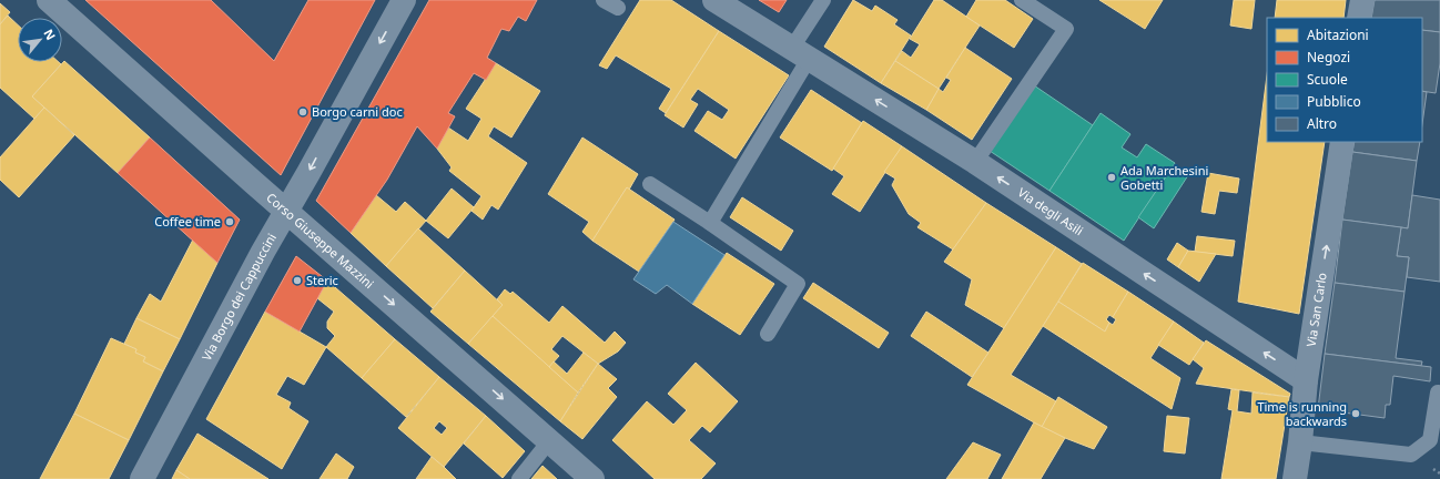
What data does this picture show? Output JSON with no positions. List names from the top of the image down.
{
  "streets": {
    "street": [
      "Via degli Asili",
      "Corso Giuseppe Mazzini",
      "Via Borgo dei Cappuccini",
      "Via San Carlo"
    ]
  },
  "crossings": [
    ["Via degli Asili", "Via San Carlo"],
    ["Corso Giuseppe Mazzini", "Via Borgo dei Cappuccini"]
  ],
  "one_way": [
    "Via degli Asili",
    "Corso Giuseppe Mazzini",
    "Via Borgo dei Cappuccini",
    "Via San Carlo"
  ],
  "places": [
    "Borgo carni doc",
    "Ada Marchesini Gobetti",
    "Coffee time",
    "Steric",
    "Time is running backwards"
  ],
  "legend": [
    "Abitazioni",
    "Negozi",
    "Scuole",
    "Pubblico",
    "Altro"
  ],
  "north": "top right"
}
